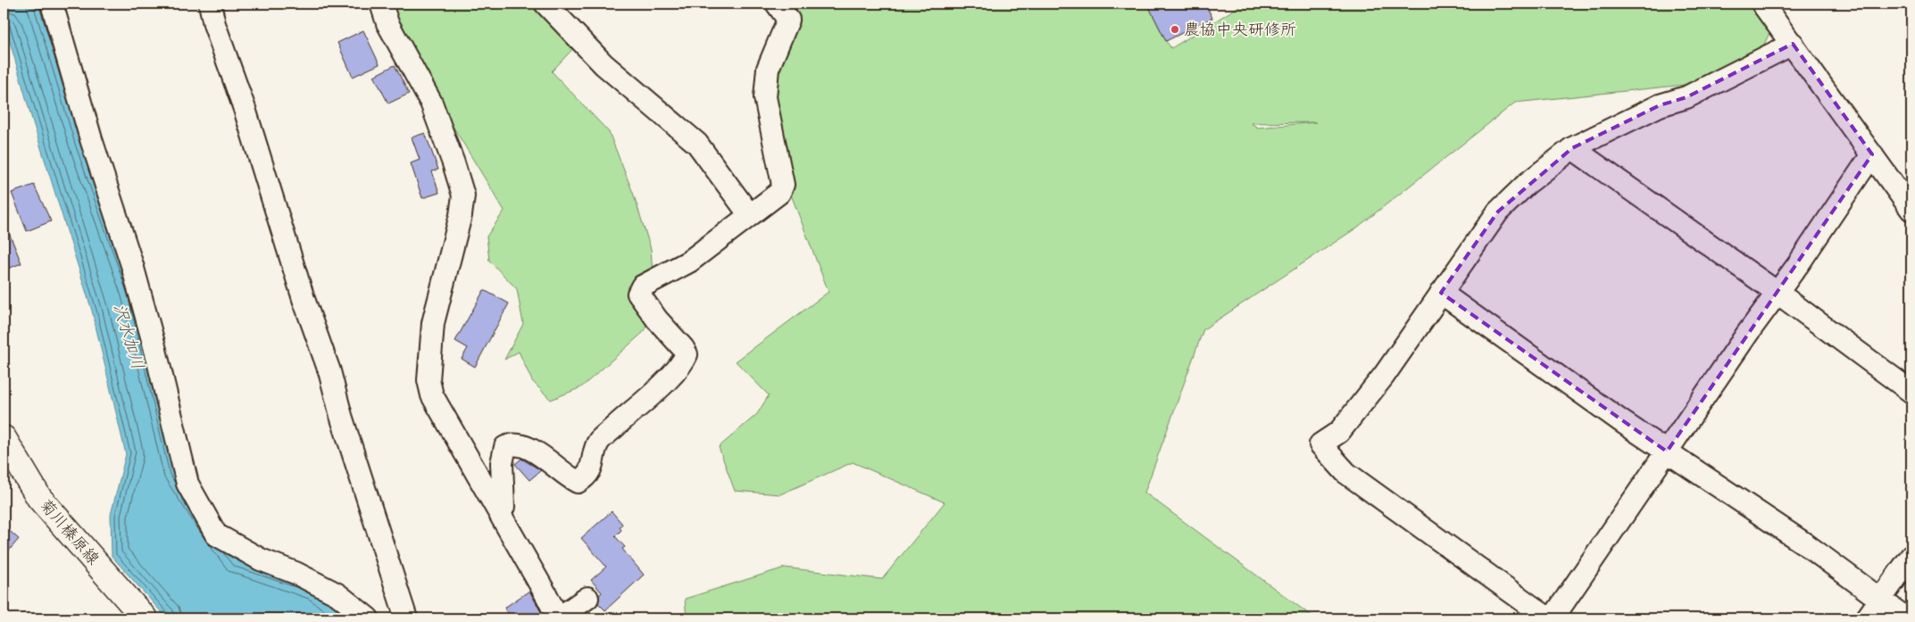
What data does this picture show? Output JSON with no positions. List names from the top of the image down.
{
  "streets": {
    "main road": ["菊川榛原線"]
  },
  "water": ["沢水加川"],
  "places": ["農協中央研修所"]
}
